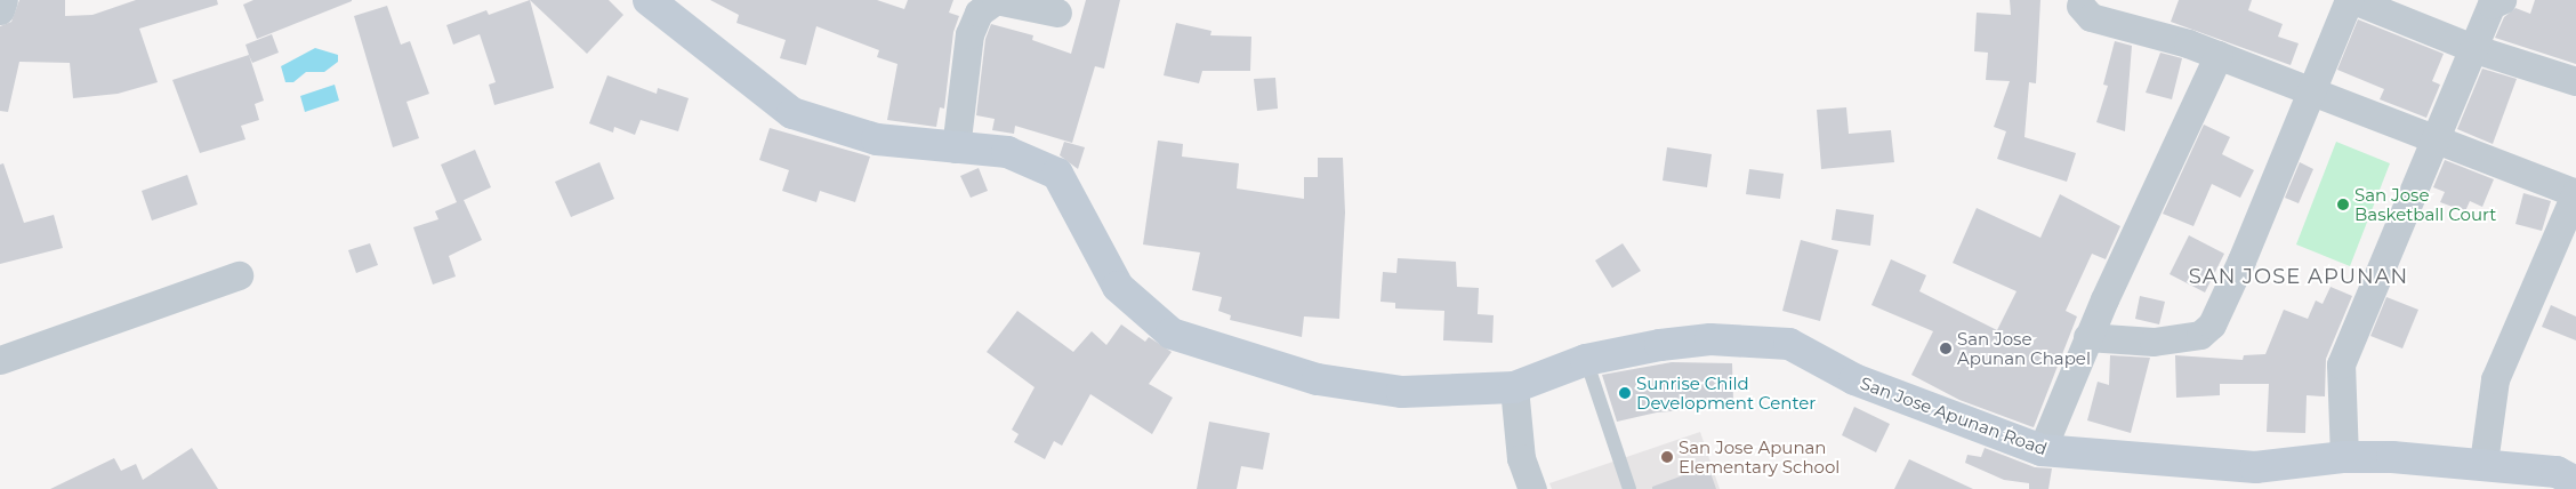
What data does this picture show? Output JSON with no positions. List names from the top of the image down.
{
  "streets": {
    "street": ["San Jose Apunan Road"]
  },
  "districts": ["SAN JOSE APUNAN"],
  "places": [
    "San Jose Basketball Court",
    "San Jose Apunan Chapel",
    "Sunrise Child Development Center",
    "San Jose Apunan Elementary School"
  ]
}
